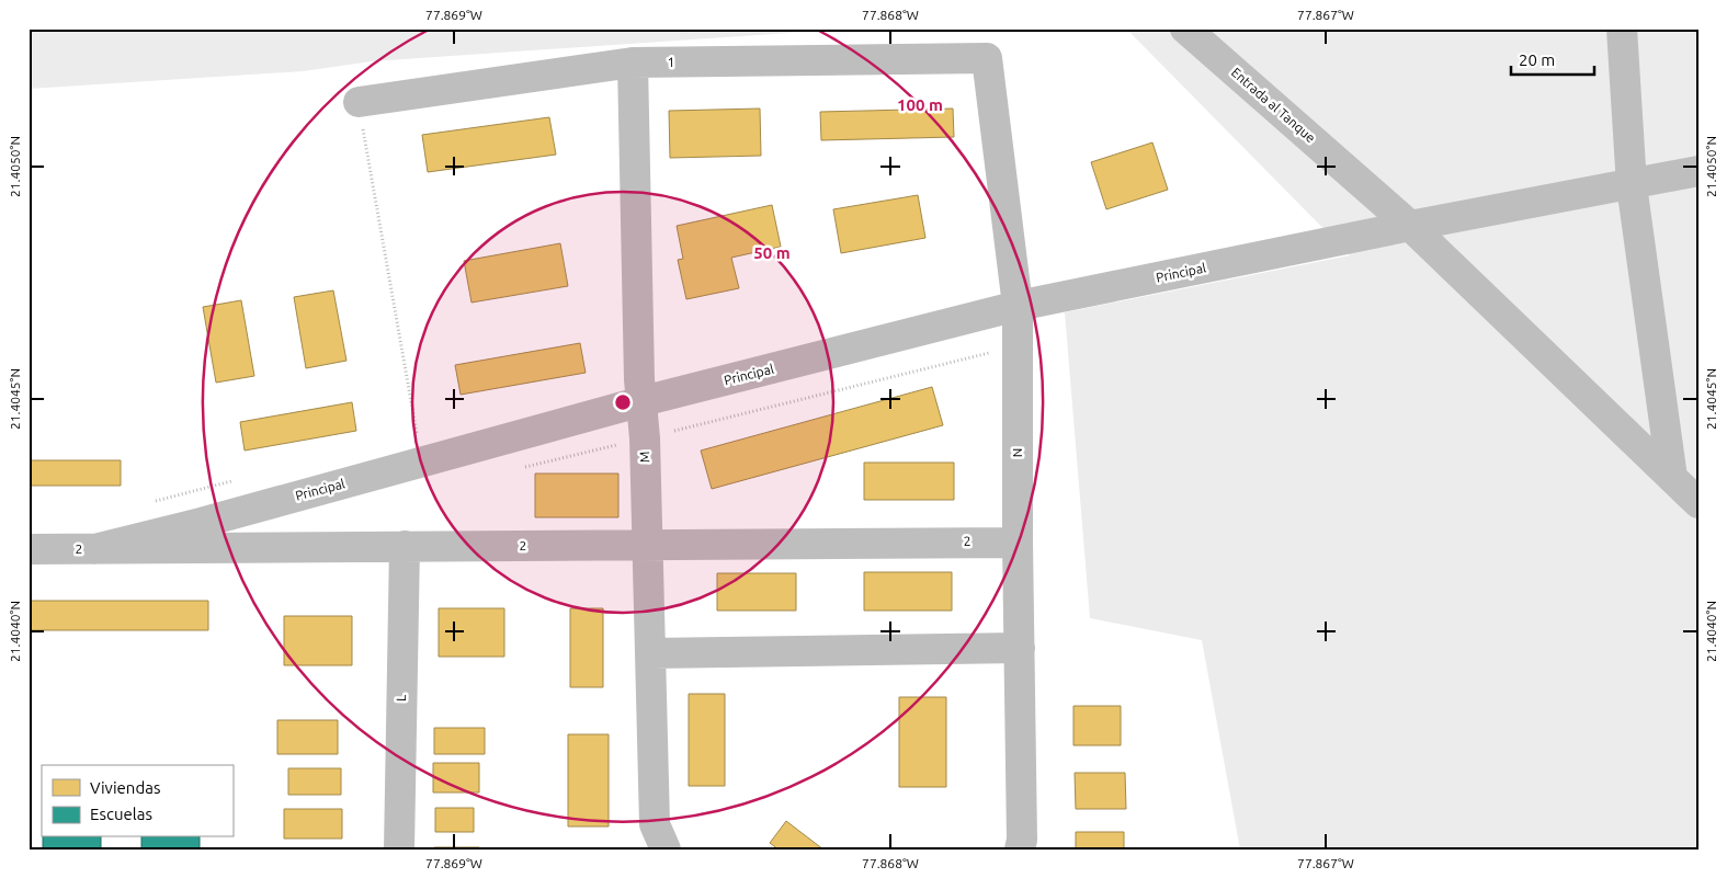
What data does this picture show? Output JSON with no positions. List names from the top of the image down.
{
  "streets": {
    "street": [
      "1",
      "Entrada al Tanque",
      "Principal",
      "N",
      "M",
      "2",
      "L"
    ]
  },
  "crossings": [
    ["1", "N"],
    ["1", "M"],
    ["Entrada al Tanque", "Principal"],
    ["Principal", "N"],
    ["Principal", "M"],
    ["Principal", "2"],
    ["N", "2"],
    ["M", "2"],
    ["2", "L"]
  ],
  "legend": ["Viviendas", "Escuelas"],
  "scale_bar": "20 m",
  "coordinates": [
    "77.869°W",
    "77.868°W",
    "77.867°W",
    "21.4050°N",
    "21.4045°N",
    "21.4040°N"
  ],
  "rings": ["100 m", "50 m"]
}
